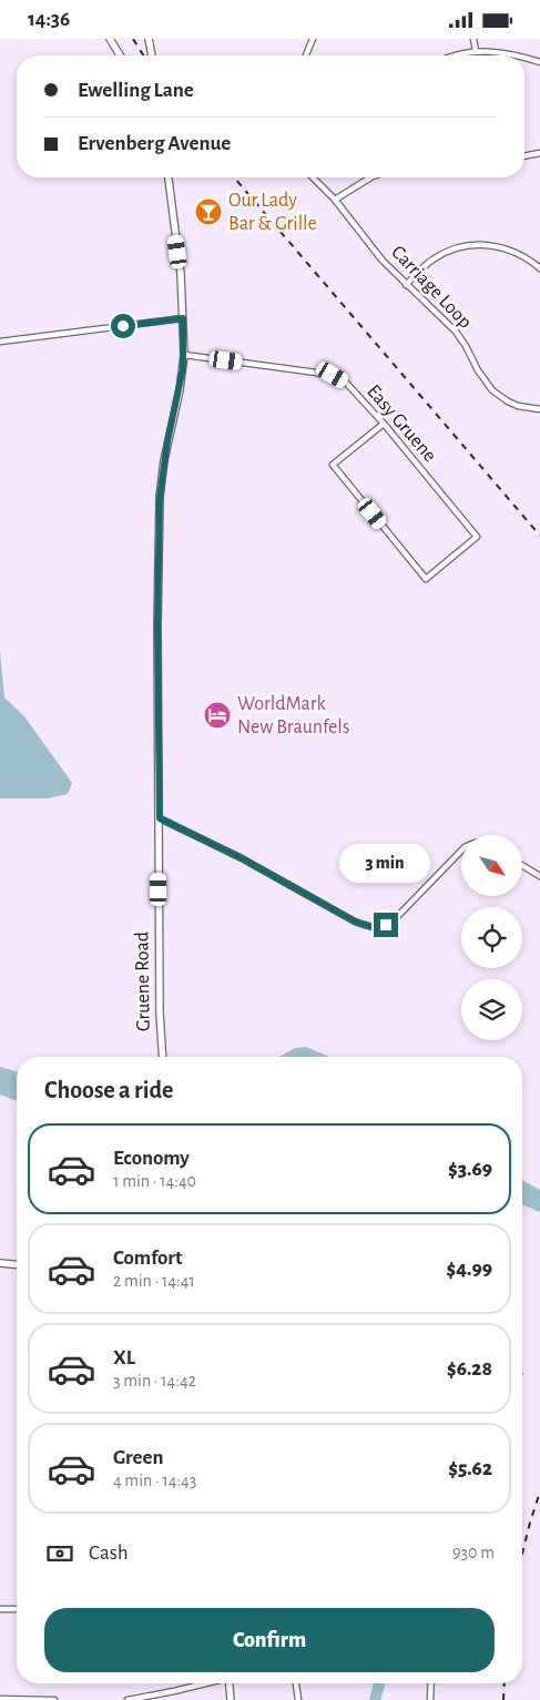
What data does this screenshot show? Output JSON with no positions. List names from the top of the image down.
{
  "streets": {
    "street": ["Carriage Loop", "Easy Gruene", "Gruene Road"]
  },
  "crossings": [
    ["Easy Gruene", "Gruene Road"]
  ],
  "places": {
    "bar": ["Our Lady Bar & Grille"],
    "hotel": ["WorldMark New Braunfels"]
  },
  "north": "bottom right",
  "page": {
    "status": "14:36",
    "banner": ["Ewelling Lane", "Ervenberg Avenue"],
    "bubble": "3 min",
    "heading": "Choose a ride",
    "list": [
      {
        "name": "Economy",
        "note": "1 min · 14:40",
        "value": "$3.69"
      },
      {
        "name": "Comfort",
        "note": "2 min · 14:41",
        "value": "$4.99"
      },
      {
        "name": "XL",
        "note": "3 min · 14:42",
        "value": "$6.28"
      },
      {
        "name": "Green",
        "note": "4 min · 14:43",
        "value": "$5.62"
      }
    ],
    "pay": ["Cash", "930 m"],
    "buttons": "Confirm"
  }
}
